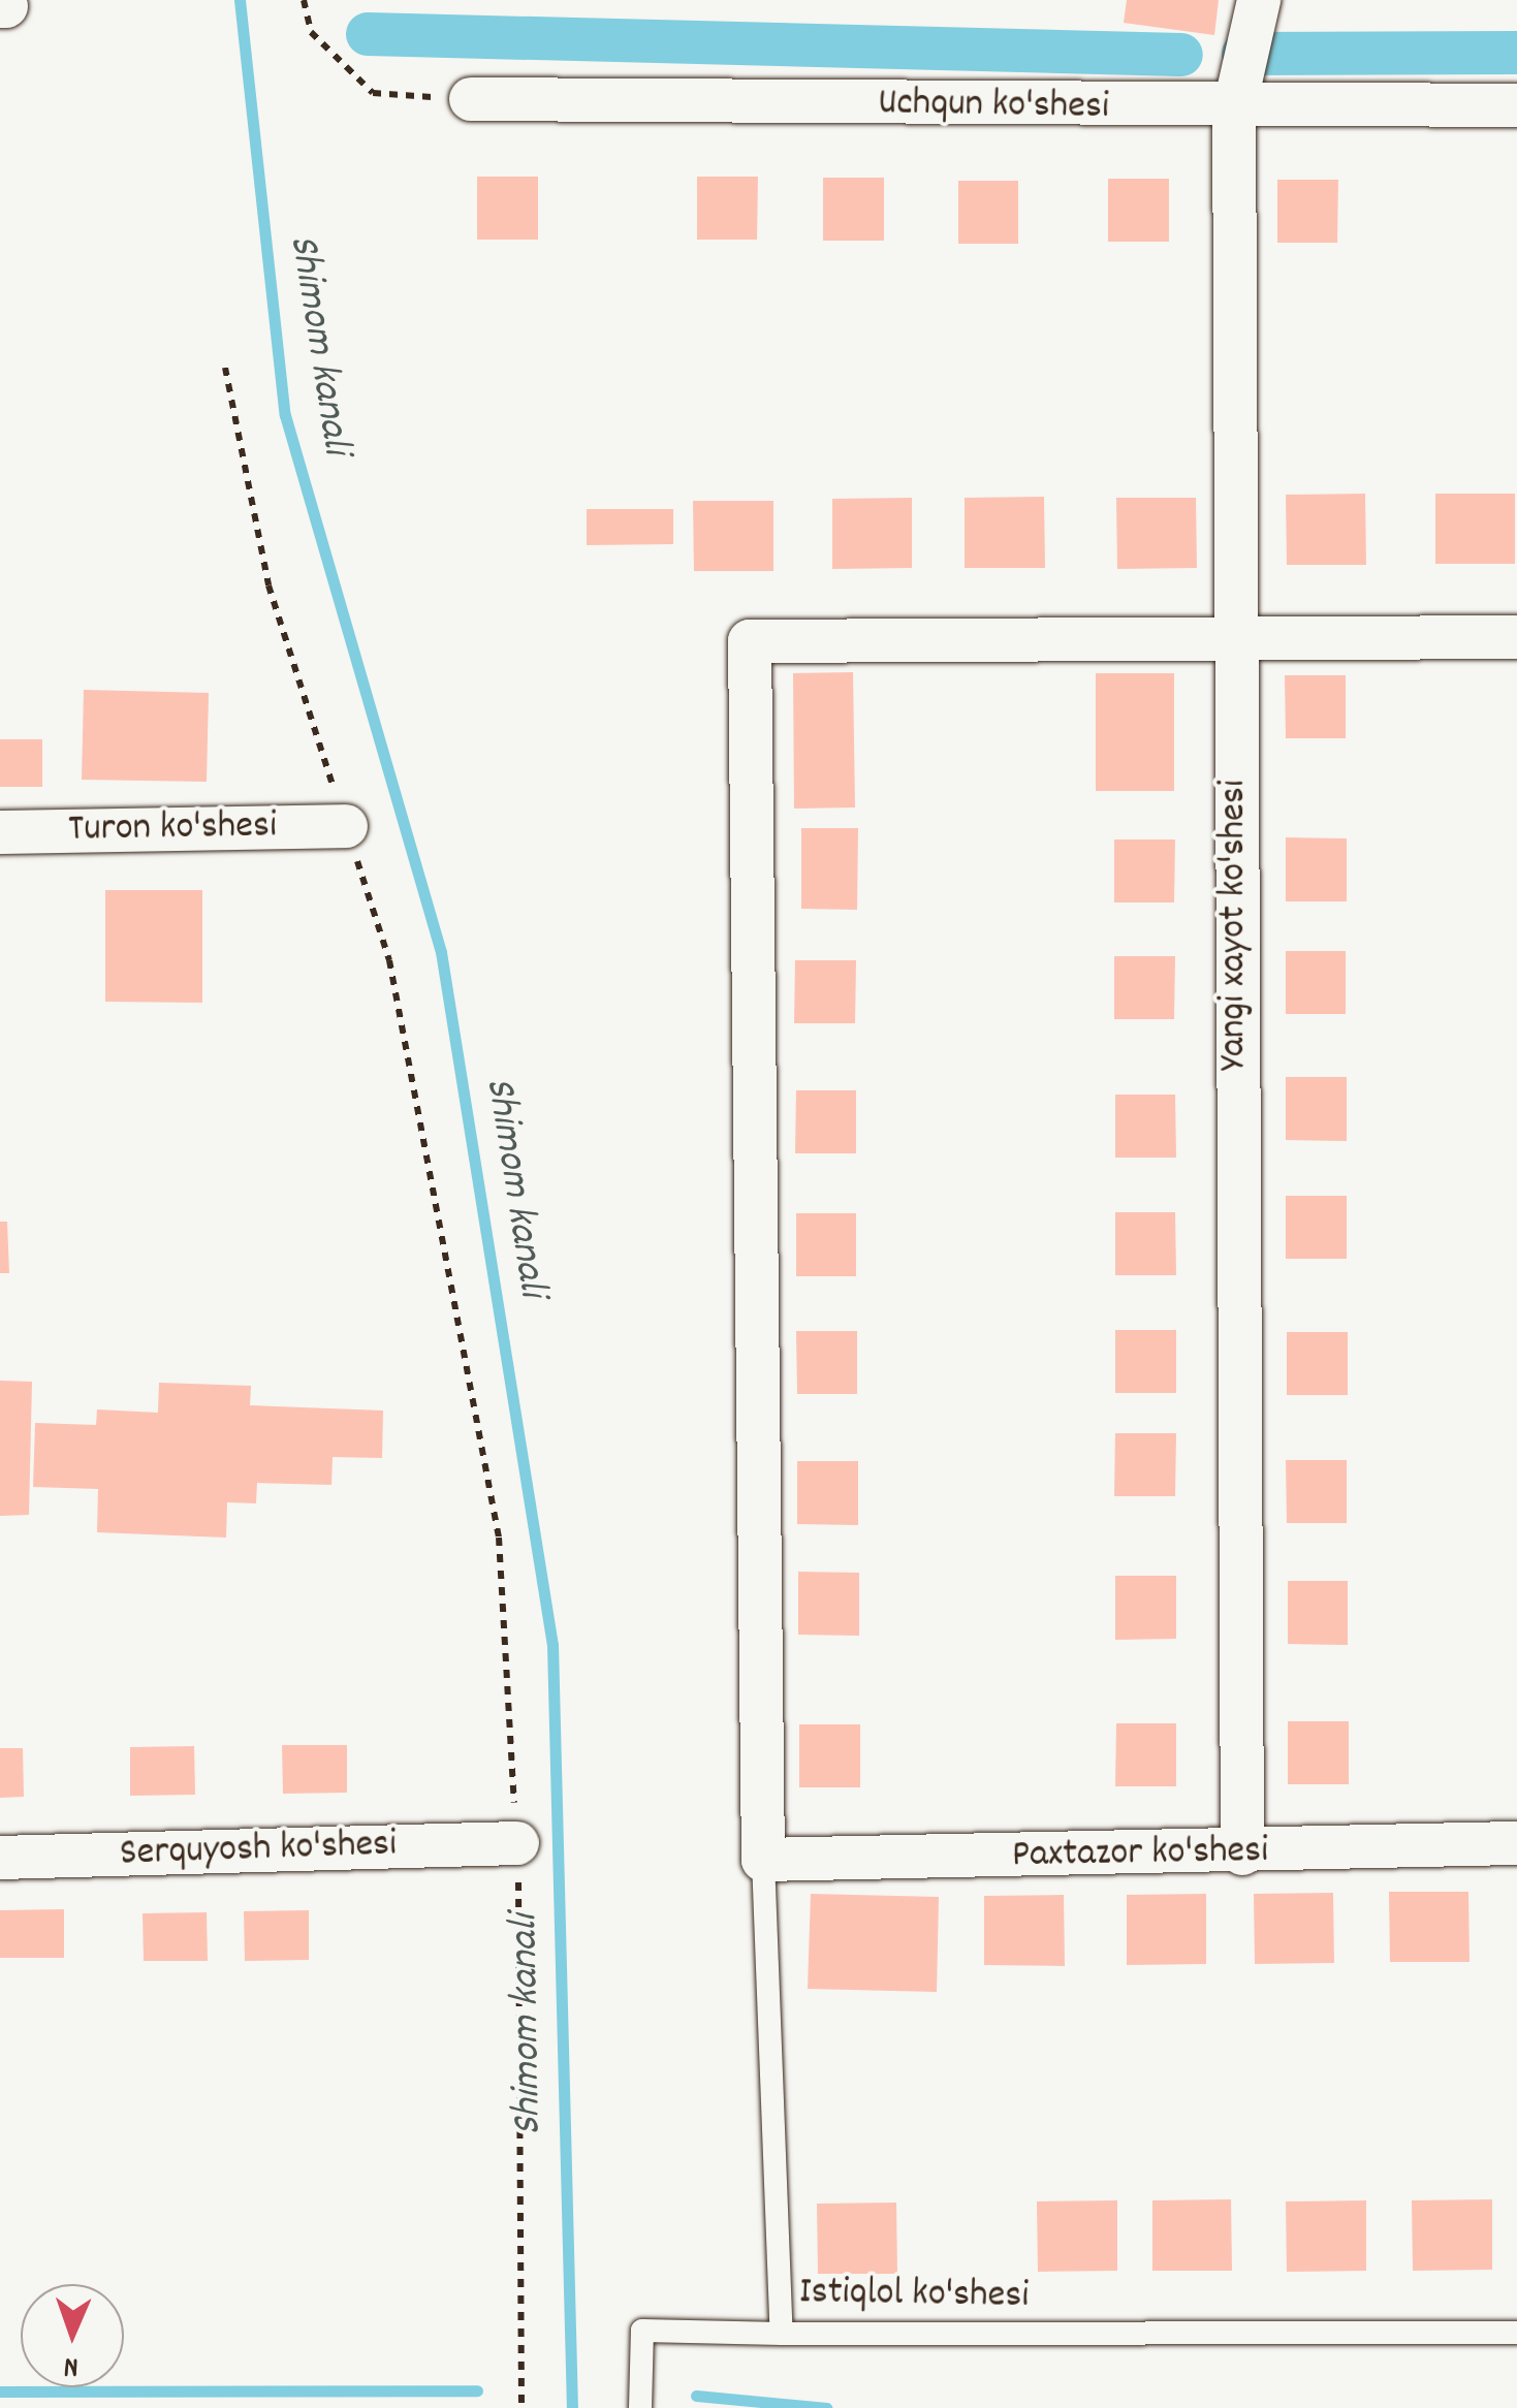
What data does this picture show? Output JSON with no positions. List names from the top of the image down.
{
  "streets": {
    "street": [
      "Uchqun ko'shesi",
      "Turon ko'shesi",
      "Yangi xayot ko'shesi",
      "Serquyosh ko'shesi",
      "Paxtazor ko'shesi"
    ],
    "lane": ["Istiqlol ko'shesi"]
  },
  "crossings": [
    ["Uchqun ko'shesi", "Yangi xayot ko'shesi"],
    ["Yangi xayot ko'shesi", "Paxtazor ko'shesi"],
    ["Paxtazor ko'shesi", "Istiqlol ko'shesi"]
  ],
  "water": ["Shimom kanali"],
  "north": "bottom"
}
